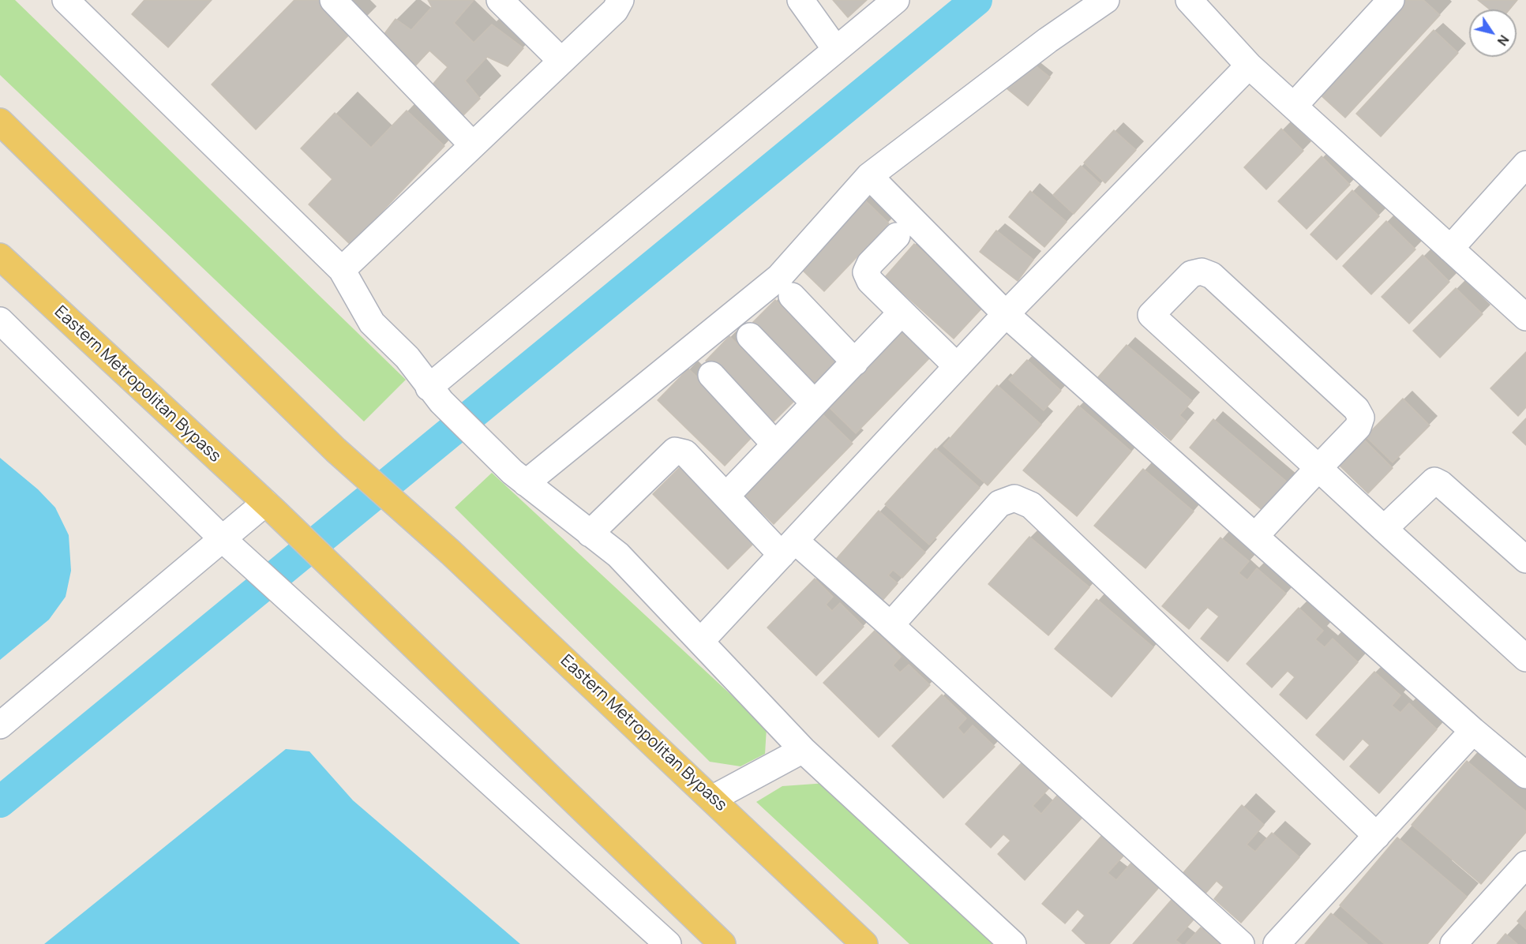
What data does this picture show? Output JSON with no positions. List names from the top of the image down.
{
  "streets": {
    "main road": ["Eastern Metropolitan Bypass"]
  },
  "north": "bottom right"
}
